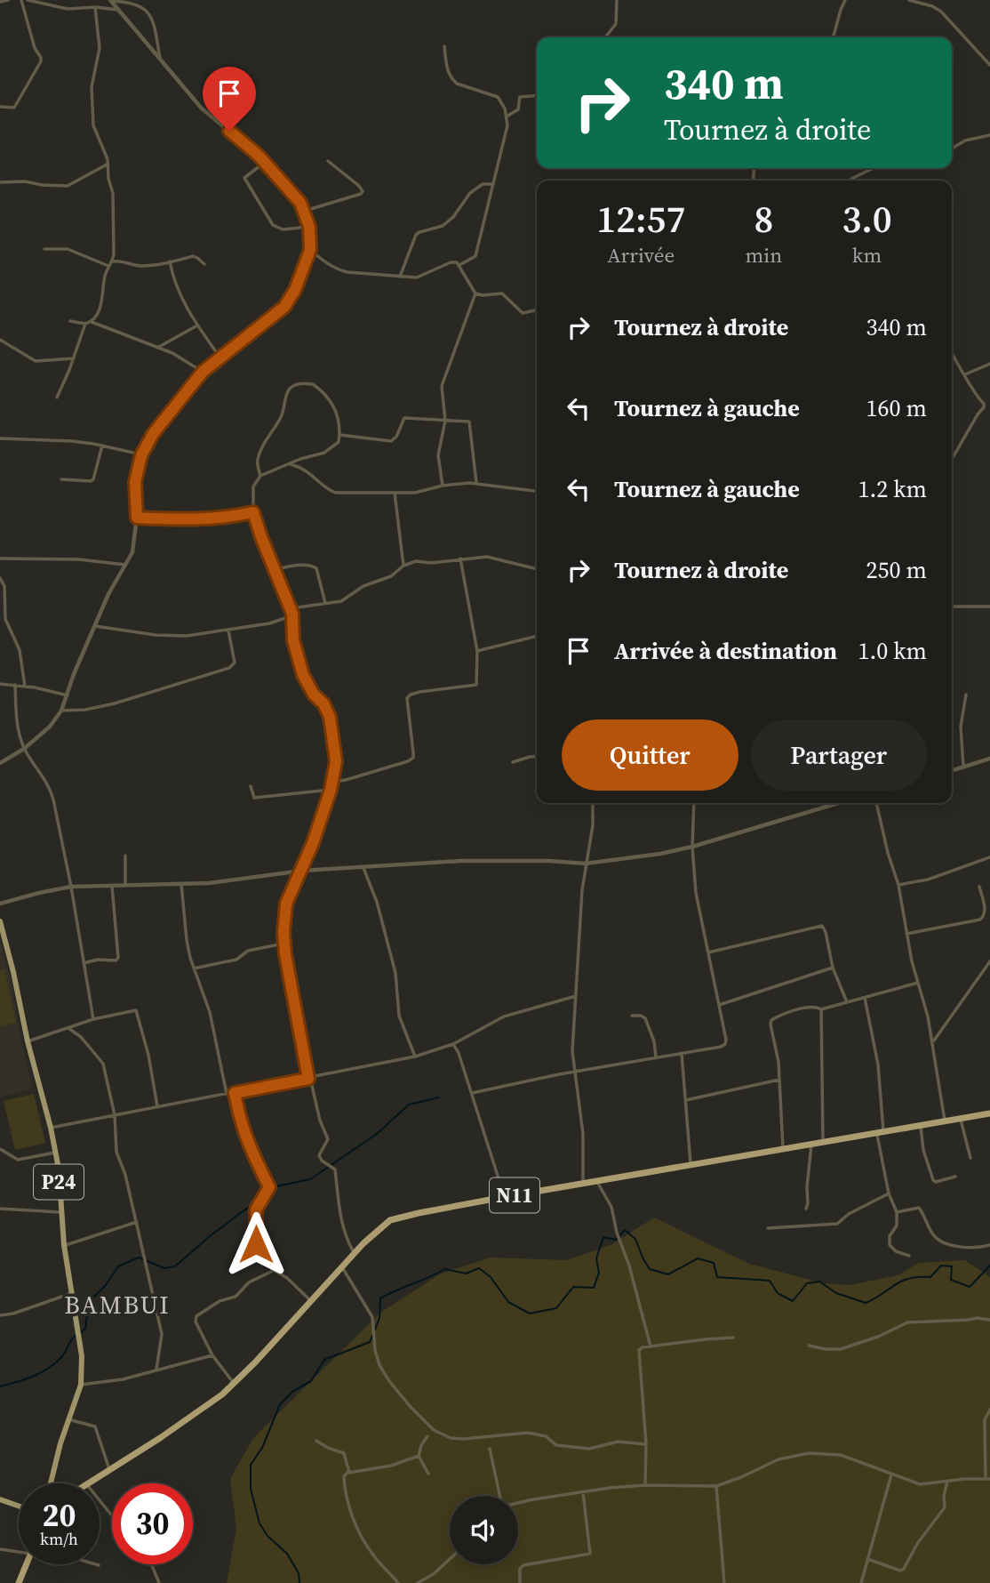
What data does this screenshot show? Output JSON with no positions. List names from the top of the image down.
{
  "streets": {
    "highway": ["N11"],
    "main road": ["P24"]
  },
  "districts": ["BAMBUI"],
  "page": {
    "turn": ["340 m", "Tournez à droite"],
    "eta": [
      "12:57",
      "Arrivée",
      "8",
      "min",
      "3.0",
      "km"
    ],
    "list": [
      {
        "name": "Tournez à droite",
        "value": "340 m"
      },
      {
        "name": "Tournez à gauche",
        "value": "160 m"
      },
      {
        "name": "Tournez à gauche",
        "value": "1.2 km"
      },
      {
        "name": "Tournez à droite",
        "value": "250 m"
      },
      {
        "name": "Arrivée à destination",
        "value": "1.0 km"
      }
    ],
    "buttons": ["Quitter", "Partager"],
    "speed": "20 km/h",
    "limit": "30"
  }
}
